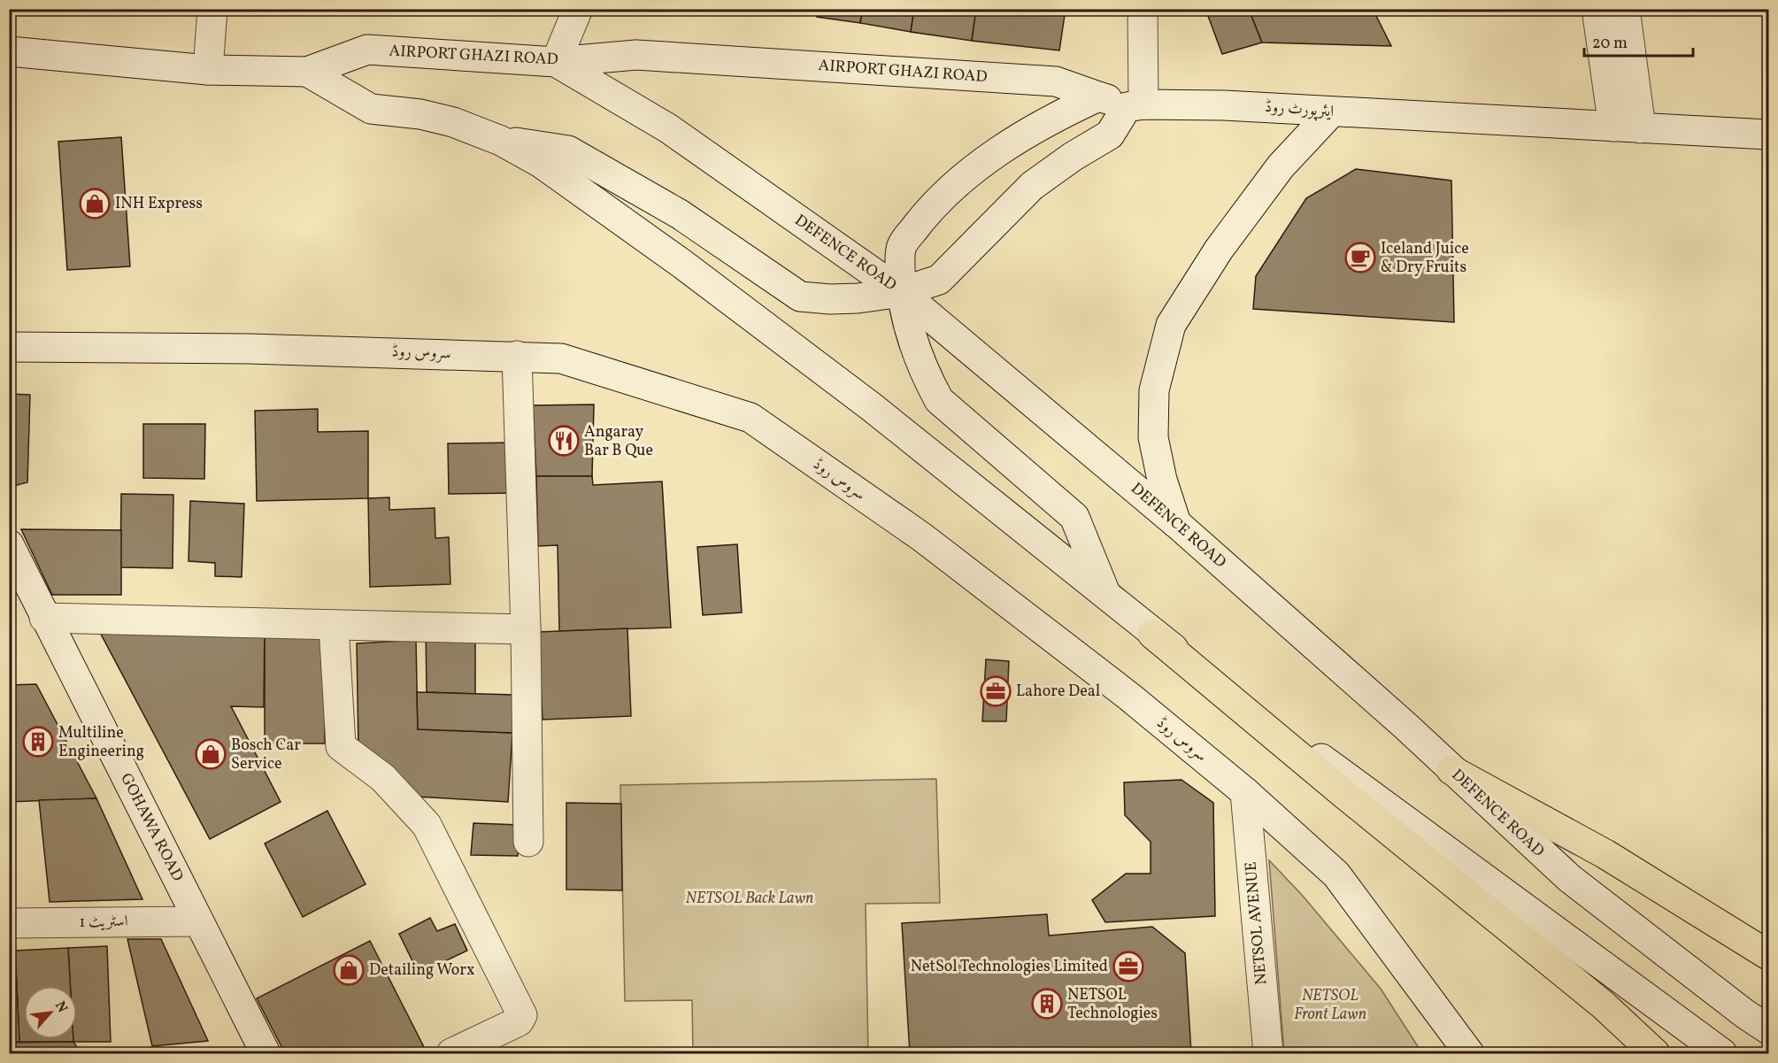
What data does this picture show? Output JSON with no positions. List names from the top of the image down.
{
  "streets": {
    "main road": [
      "AIRPORT GHAZI ROAD",
      "ایئرپورٹ روڈ",
      "DEFENCE ROAD",
      "سروس روڈ",
      "GOHAWA ROAD",
      "اسٹریٹ 1",
      "NETSOL AVENUE"
    ]
  },
  "crossings": [
    ["AIRPORT GHAZI ROAD", "ایئرپورٹ روڈ"],
    ["AIRPORT GHAZI ROAD", "DEFENCE ROAD"],
    ["سروس روڈ", "NETSOL AVENUE"],
    ["GOHAWA ROAD", "اسٹریٹ 1"]
  ],
  "parks": ["NETSOL Back Lawn", "NETSOL Front Lawn"],
  "places": {
    "shop": ["INH Express", "Bosch Car Service", "Detailing Worx"],
    "cafe": ["Iceland Juice & Dry Fruits"],
    "restaurant": ["Angaray Bar B Que"],
    "office": ["Lahore Deal", "NetSol Technologies Limited"],
    "building": ["Multiline Engineering", "NETSOL Technologies"]
  },
  "scale_bar": "20 m",
  "north": "top right"
}
